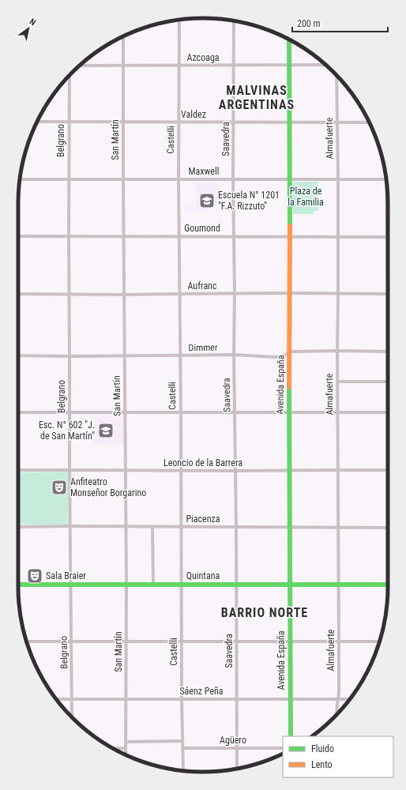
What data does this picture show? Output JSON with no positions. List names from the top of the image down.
{
  "streets": {
    "main road": ["Avenida España", "Quintana"],
    "street": [
      "Azcoaga",
      "Valdez",
      "Almafuerte",
      "Saavedra",
      "San Martín",
      "Castelli",
      "Belgrano",
      "Maxwell",
      "Goumond",
      "Aufranc",
      "Dimmer",
      "Leoncio de la Barrera",
      "Piacenza",
      "Sáenz Peña",
      "Agüero"
    ]
  },
  "crossings": [
    ["Azcoaga", "Saavedra"],
    ["Azcoaga", "San Martín"],
    ["Azcoaga", "Castelli"],
    ["Azcoaga", "Avenida España"],
    ["Valdez", "Almafuerte"],
    ["Valdez", "Saavedra"],
    ["Valdez", "San Martín"],
    ["Valdez", "Castelli"],
    ["Valdez", "Belgrano"],
    ["Valdez", "Avenida España"],
    ["Almafuerte", "Maxwell"],
    ["Almafuerte", "Goumond"],
    ["Almafuerte", "Aufranc"],
    ["Almafuerte", "Dimmer"],
    ["Almafuerte", "Leoncio de la Barrera"],
    ["Almafuerte", "Piacenza"],
    ["Almafuerte", "Quintana"],
    ["Almafuerte", "Sáenz Peña"],
    ["Saavedra", "Maxwell"],
    ["Saavedra", "Goumond"],
    ["Saavedra", "Aufranc"],
    ["Saavedra", "Dimmer"],
    ["Saavedra", "Leoncio de la Barrera"],
    ["Saavedra", "Piacenza"],
    ["Saavedra", "Quintana"],
    ["Saavedra", "Sáenz Peña"],
    ["Saavedra", "Agüero"],
    ["San Martín", "Maxwell"],
    ["San Martín", "Goumond"],
    ["San Martín", "Aufranc"],
    ["San Martín", "Dimmer"],
    ["San Martín", "Leoncio de la Barrera"],
    ["San Martín", "Piacenza"],
    ["San Martín", "Quintana"],
    ["San Martín", "Sáenz Peña"],
    ["Castelli", "Maxwell"],
    ["Castelli", "Goumond"],
    ["Castelli", "Aufranc"],
    ["Castelli", "Dimmer"],
    ["Castelli", "Leoncio de la Barrera"],
    ["Castelli", "Piacenza"],
    ["Castelli", "Quintana"],
    ["Castelli", "Sáenz Peña"],
    ["Castelli", "Agüero"],
    ["Belgrano", "Maxwell"],
    ["Belgrano", "Goumond"],
    ["Belgrano", "Aufranc"],
    ["Belgrano", "Dimmer"],
    ["Belgrano", "Leoncio de la Barrera"],
    ["Belgrano", "Piacenza"],
    ["Belgrano", "Quintana"],
    ["Belgrano", "Sáenz Peña"],
    ["Maxwell", "Avenida España"],
    ["Goumond", "Avenida España"],
    ["Aufranc", "Avenida España"],
    ["Dimmer", "Avenida España"],
    ["Avenida España", "Leoncio de la Barrera"],
    ["Avenida España", "Piacenza"],
    ["Avenida España", "Quintana"],
    ["Avenida España", "Sáenz Peña"]
  ],
  "districts": ["MALVINAS ARGENTINAS", "BARRIO NORTE"],
  "parks": ["Plaza de la Familia"],
  "places": {
    "school or university": ["Escuela N° 1201 \"F.A. Rizzuto\"", "Esc. N° 602 \"J. de San Martín\""],
    "theatre": ["Anfiteatro Monseñor Borgarino", "Sala Braier"]
  },
  "legend": ["Fluido", "Lento"],
  "scale_bar": "200 m",
  "north": "top right"
}
